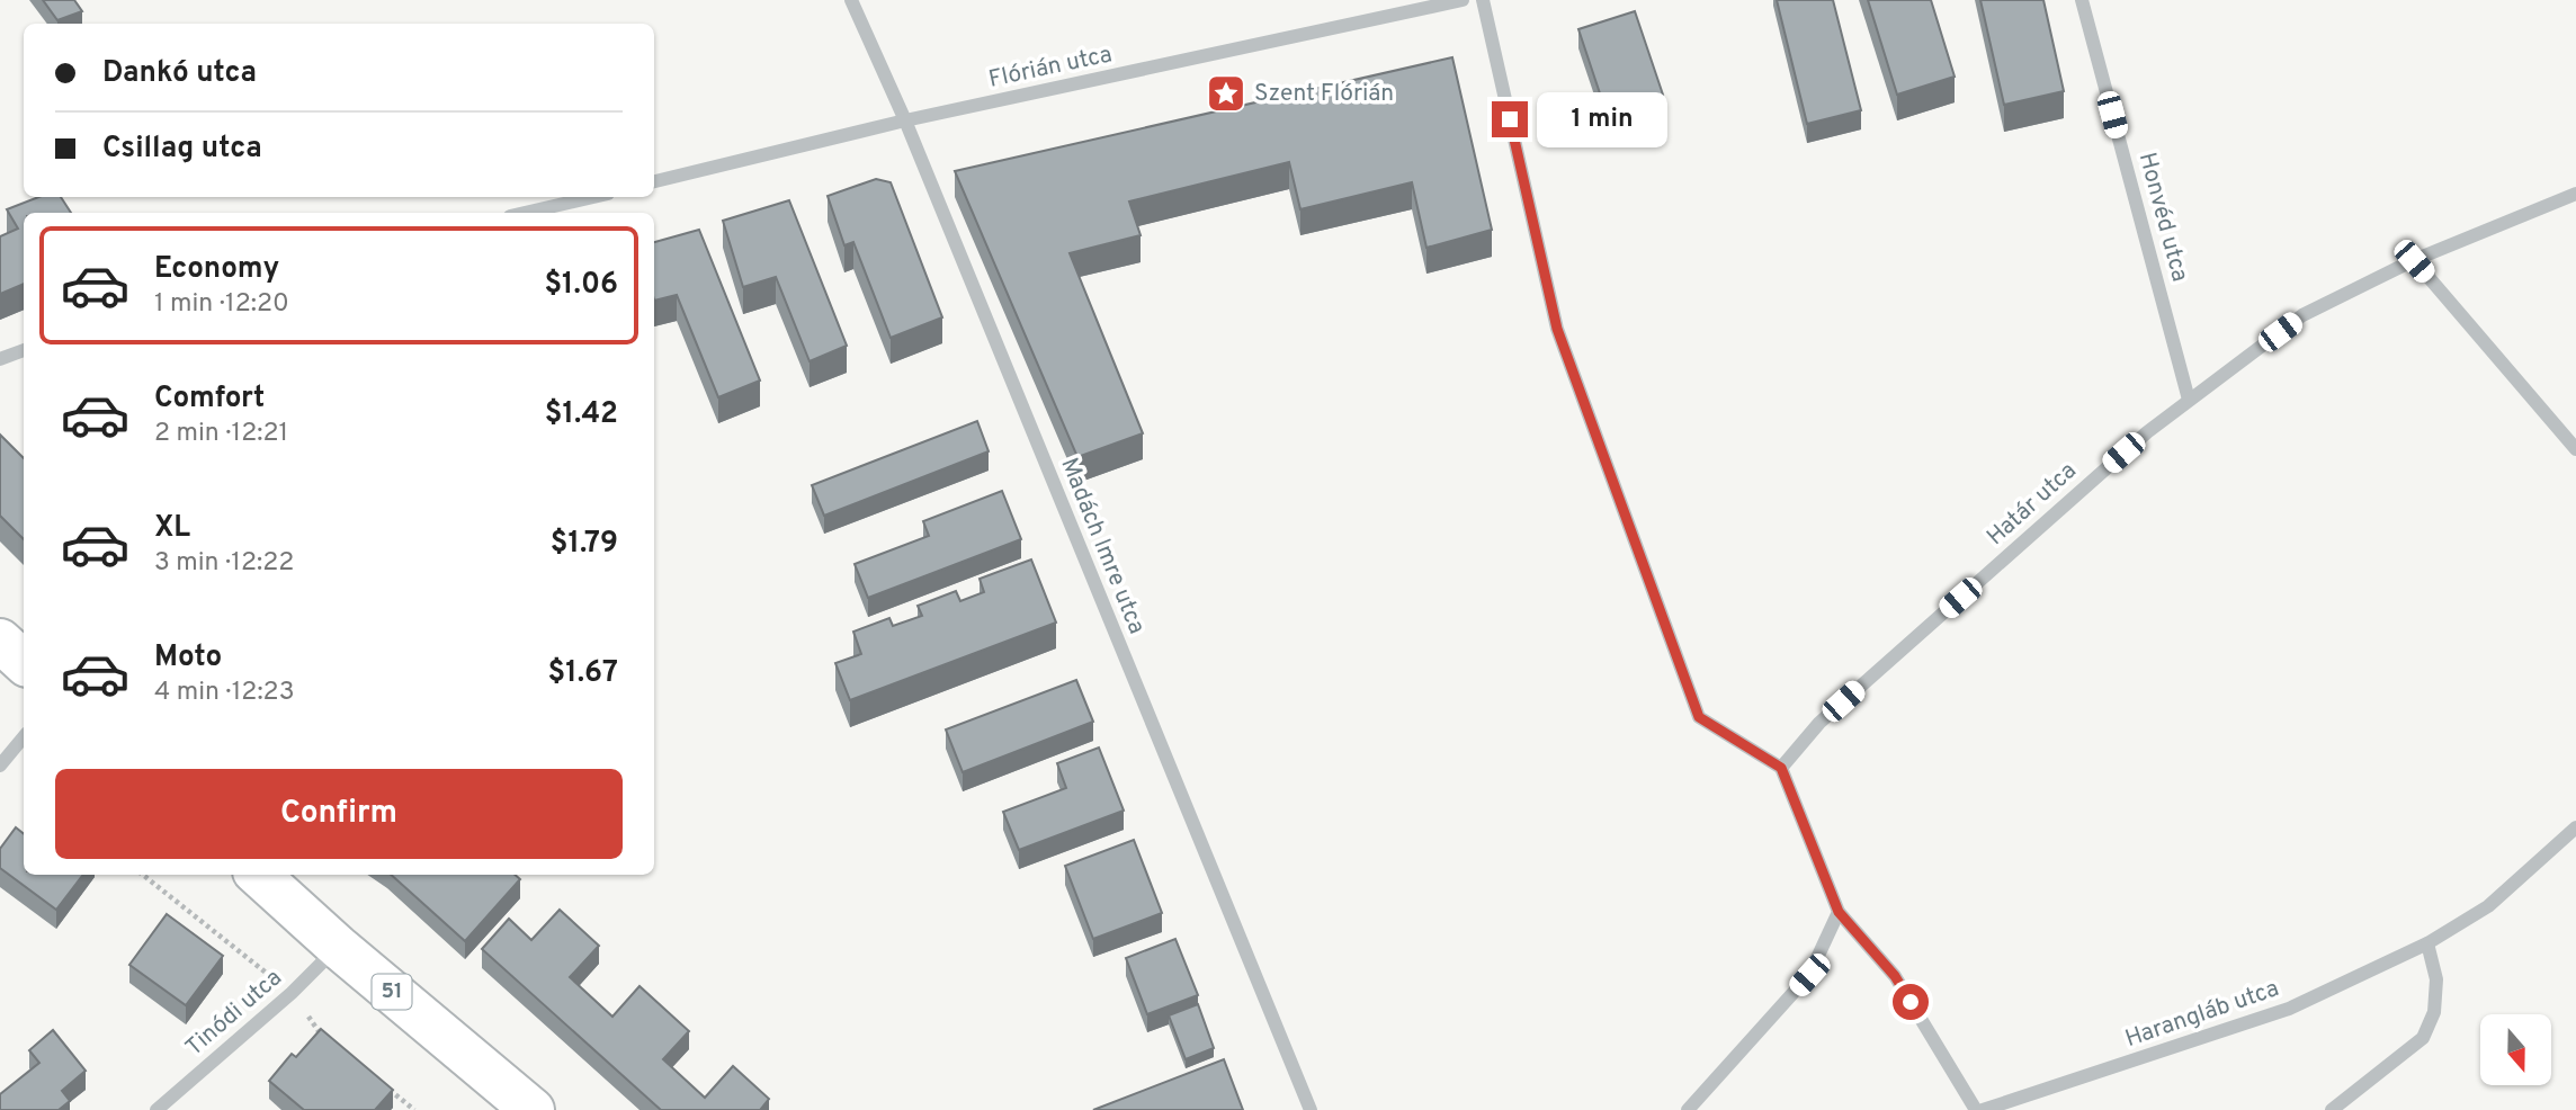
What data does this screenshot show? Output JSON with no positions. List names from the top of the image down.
{
  "streets": {
    "main road": ["51"],
    "street": [
      "Flórián utca",
      "Honvéd utca",
      "Határ utca",
      "Madách Imre utca",
      "Tinódi utca",
      "Harangláb utca"
    ]
  },
  "crossings": [
    ["Flórián utca", "Madách Imre utca"],
    ["Honvéd utca", "Határ utca"],
    ["51", "Tinódi utca"]
  ],
  "places": {
    "place": ["Szent Flórián"]
  },
  "north": "bottom",
  "page": {
    "banner": ["Dankó utca", "Csillag utca"],
    "bubble": "1 min",
    "list": [
      {
        "name": "Economy",
        "note": "1 min · 12:20",
        "value": "$1.06"
      },
      {
        "name": "Comfort",
        "note": "2 min · 12:21",
        "value": "$1.42"
      },
      {
        "name": "XL",
        "note": "3 min · 12:22",
        "value": "$1.79"
      },
      {
        "name": "Moto",
        "note": "4 min · 12:23",
        "value": "$1.67"
      }
    ],
    "buttons": "Confirm"
  }
}
